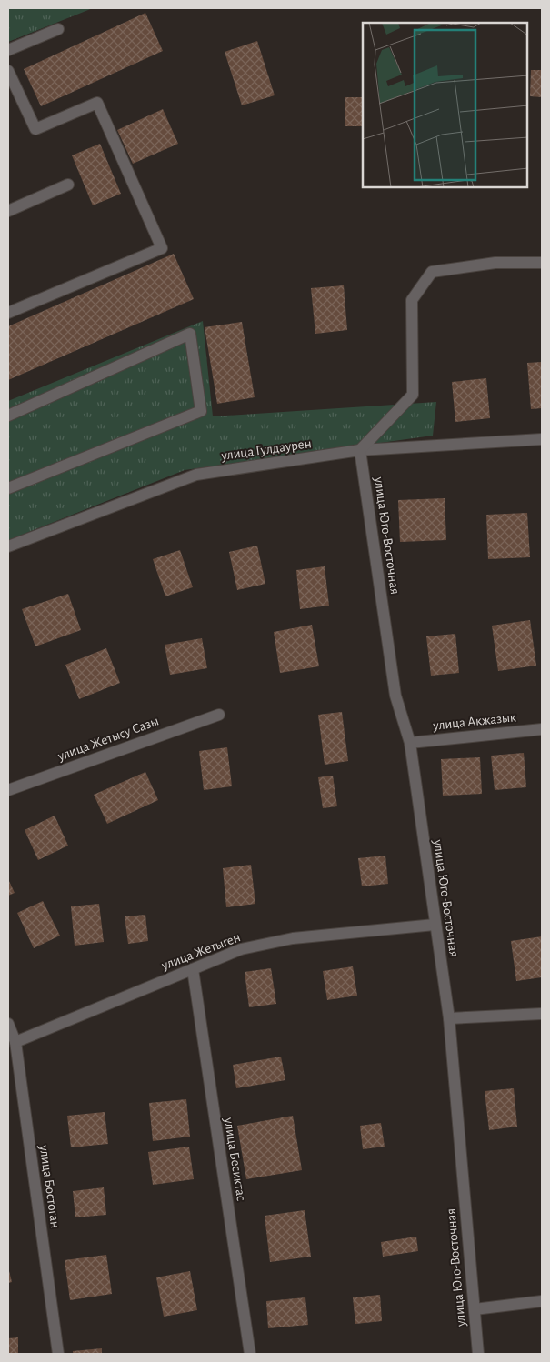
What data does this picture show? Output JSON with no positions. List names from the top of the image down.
{
  "streets": {
    "street": [
      "улица Гулдаурен",
      "улица Юго-Восточная",
      "улица Акжазык",
      "улица Жетысу Сазы",
      "улица Жетыген",
      "улица Бесиктас",
      "улица Бостоган"
    ]
  },
  "crossings": [
    ["улица Гулдаурен", "улица Юго-Восточная"],
    ["улица Юго-Восточная", "улица Акжазык"],
    ["улица Юго-Восточная", "улица Жетыген"],
    ["улица Жетыген", "улица Бесиктас"],
    ["улица Жетыген", "улица Бостоган"]
  ]
}
